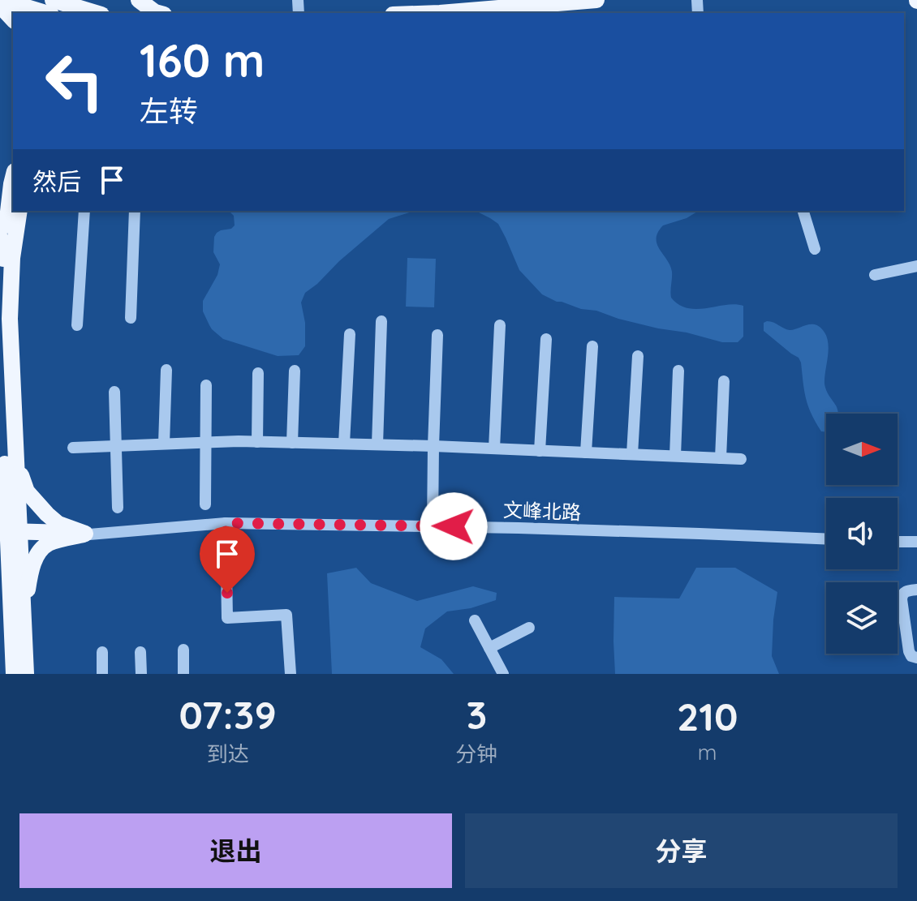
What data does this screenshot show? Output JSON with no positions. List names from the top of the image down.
{
  "streets": {
    "street": ["文峰北路"]
  },
  "north": "right",
  "page": {
    "turn": ["160 m", "左转"],
    "then": "然后",
    "eta": [
      "07:39",
      "到达",
      "3",
      "分钟",
      "210",
      "m"
    ],
    "buttons": ["退出", "分享"]
  }
}
